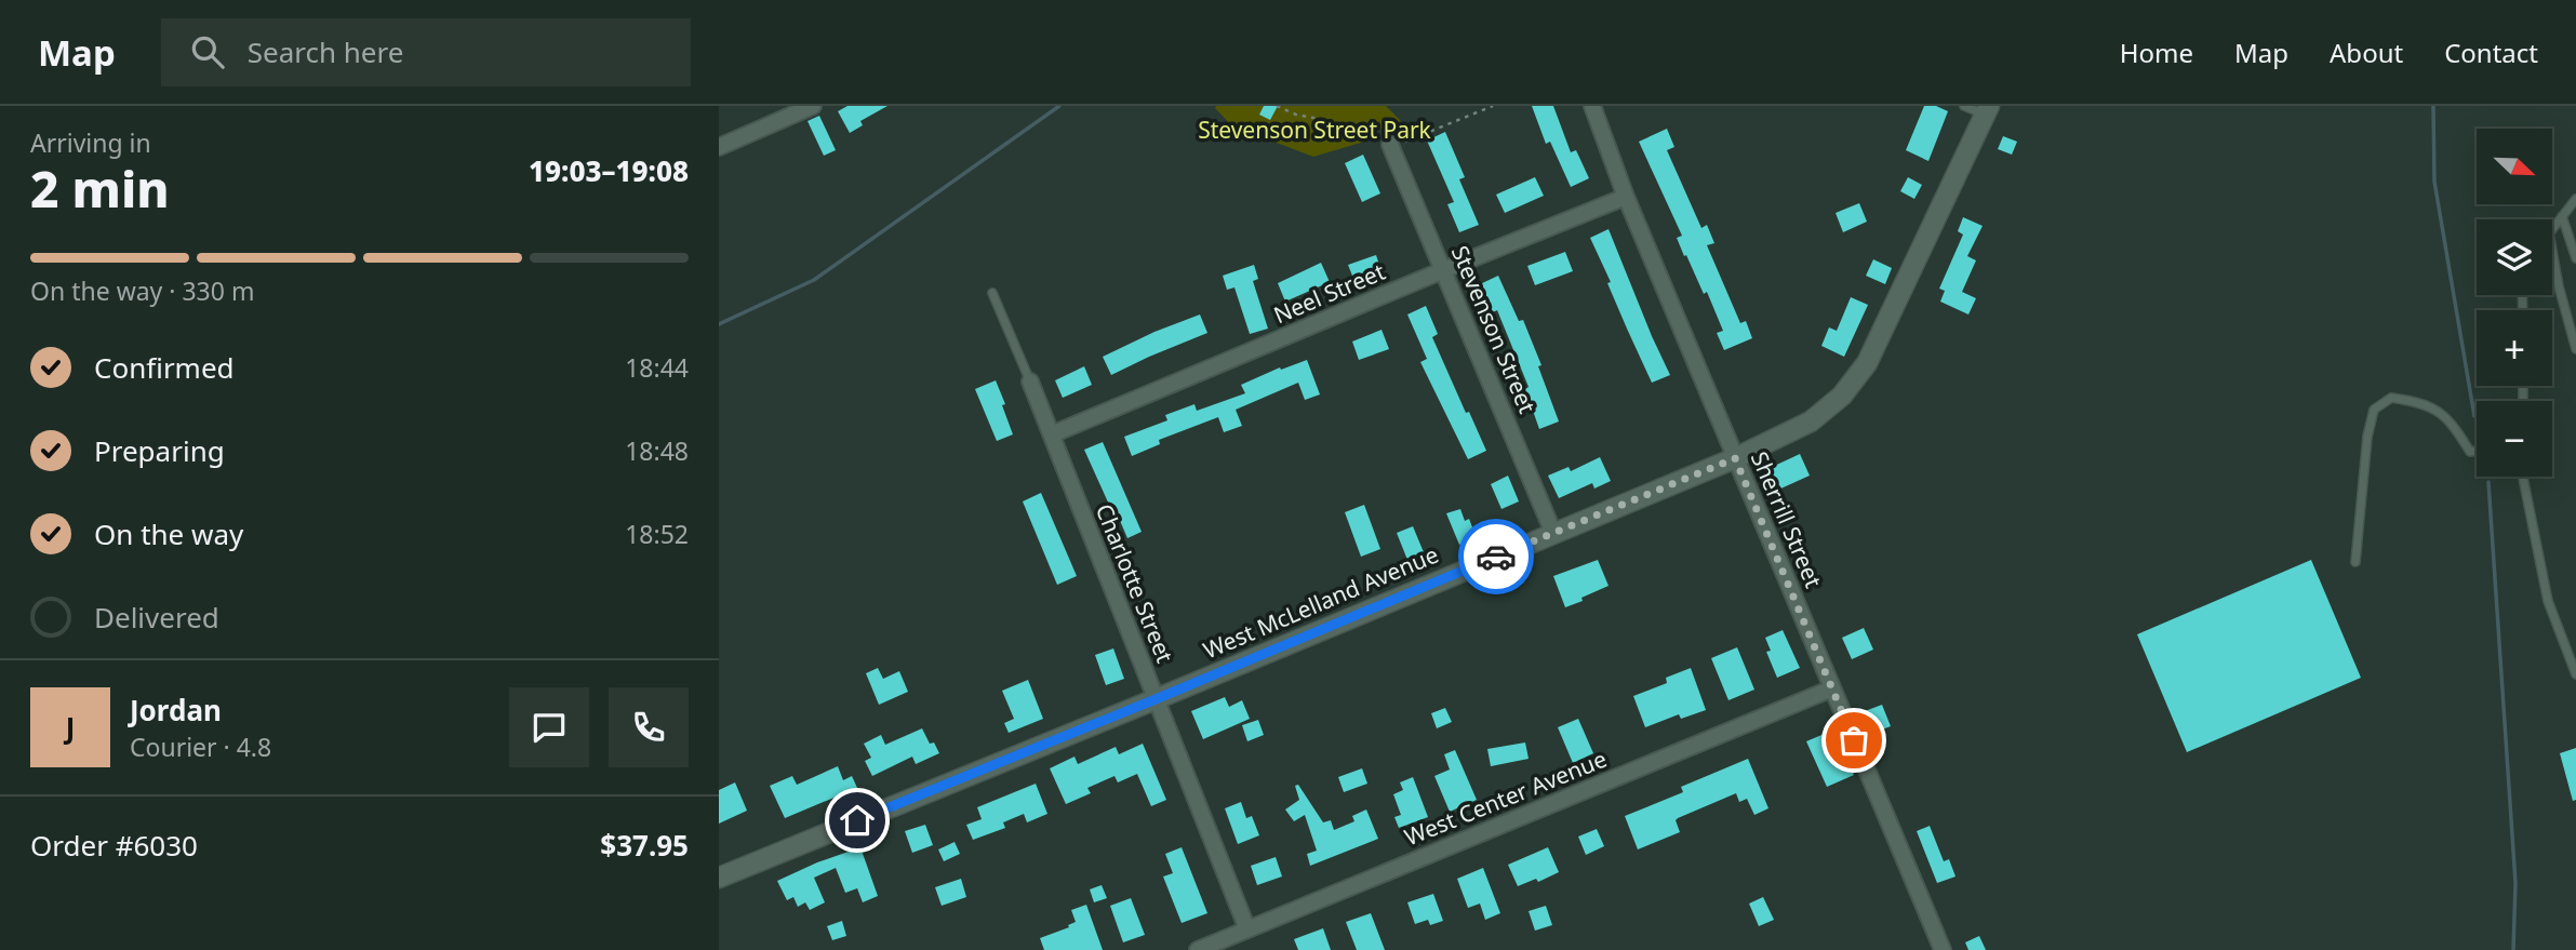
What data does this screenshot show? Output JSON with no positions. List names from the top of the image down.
{
  "streets": {
    "street": [
      "Neel Street",
      "Stevenson Street",
      "Sherrill Street",
      "Charlotte Street",
      "West McLelland Avenue",
      "West Center Avenue"
    ]
  },
  "crossings": [
    ["Neel Street", "Stevenson Street"],
    ["Neel Street", "Sherrill Street"],
    ["Neel Street", "Charlotte Street"],
    ["Stevenson Street", "West McLelland Avenue"],
    ["Sherrill Street", "West McLelland Avenue"],
    ["Sherrill Street", "West Center Avenue"],
    ["Charlotte Street", "West McLelland Avenue"],
    ["Charlotte Street", "West Center Avenue"]
  ],
  "parks": ["Stevenson Street Park"],
  "north": "bottom right",
  "page": {
    "header": "Map",
    "search": "Search here",
    "nav": [
      "Home",
      "Map",
      "About",
      "Contact"
    ],
    "heading": ["2 min", "Arriving in", "19:03–19:08"],
    "panel": [
      "Jordan",
      "Courier · 4.8",
      "Order #6030",
      "$37.95"
    ],
    "map_buttons": ["+", "−"],
    "bar": "On the way · 330 m",
    "list": [
      ["Confirmed", "18:44"],
      ["Preparing", "18:48"],
      ["On the way", "18:52"],
      "Delivered"
    ],
    "round": "J"
  }
}
